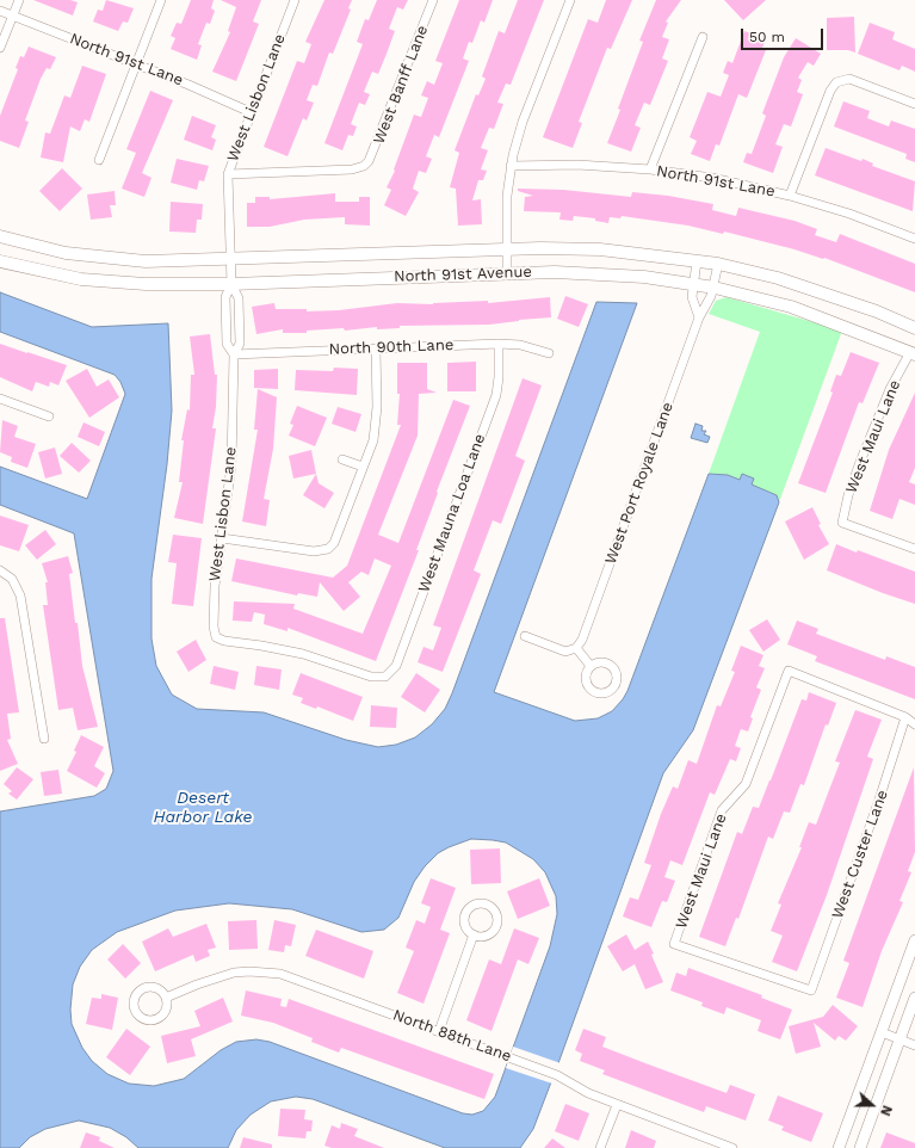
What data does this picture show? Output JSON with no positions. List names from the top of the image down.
{
  "streets": {
    "main road": ["North 91st Avenue"],
    "street": [
      "North 91st Lane",
      "West Banff Lane",
      "West Lisbon Lane",
      "North 90th Lane",
      "West Maui Lane",
      "West Port Royale Lane",
      "West Mauna Loa Lane",
      "West Custer Lane",
      "North 88th Lane"
    ]
  },
  "crossings": [
    ["North 91st Lane", "West Lisbon Lane"],
    ["West Banff Lane", "West Lisbon Lane"],
    ["West Lisbon Lane", "North 91st Avenue"],
    ["West Lisbon Lane", "North 90th Lane"],
    ["West Lisbon Lane", "West Mauna Loa Lane"],
    ["North 91st Avenue", "West Maui Lane"],
    ["North 91st Avenue", "West Port Royale Lane"],
    ["North 90th Lane", "West Mauna Loa Lane"],
    ["West Maui Lane", "West Custer Lane"]
  ],
  "water": ["Desert Harbor Lake"],
  "scale_bar": "50 m",
  "north": "right"
}
